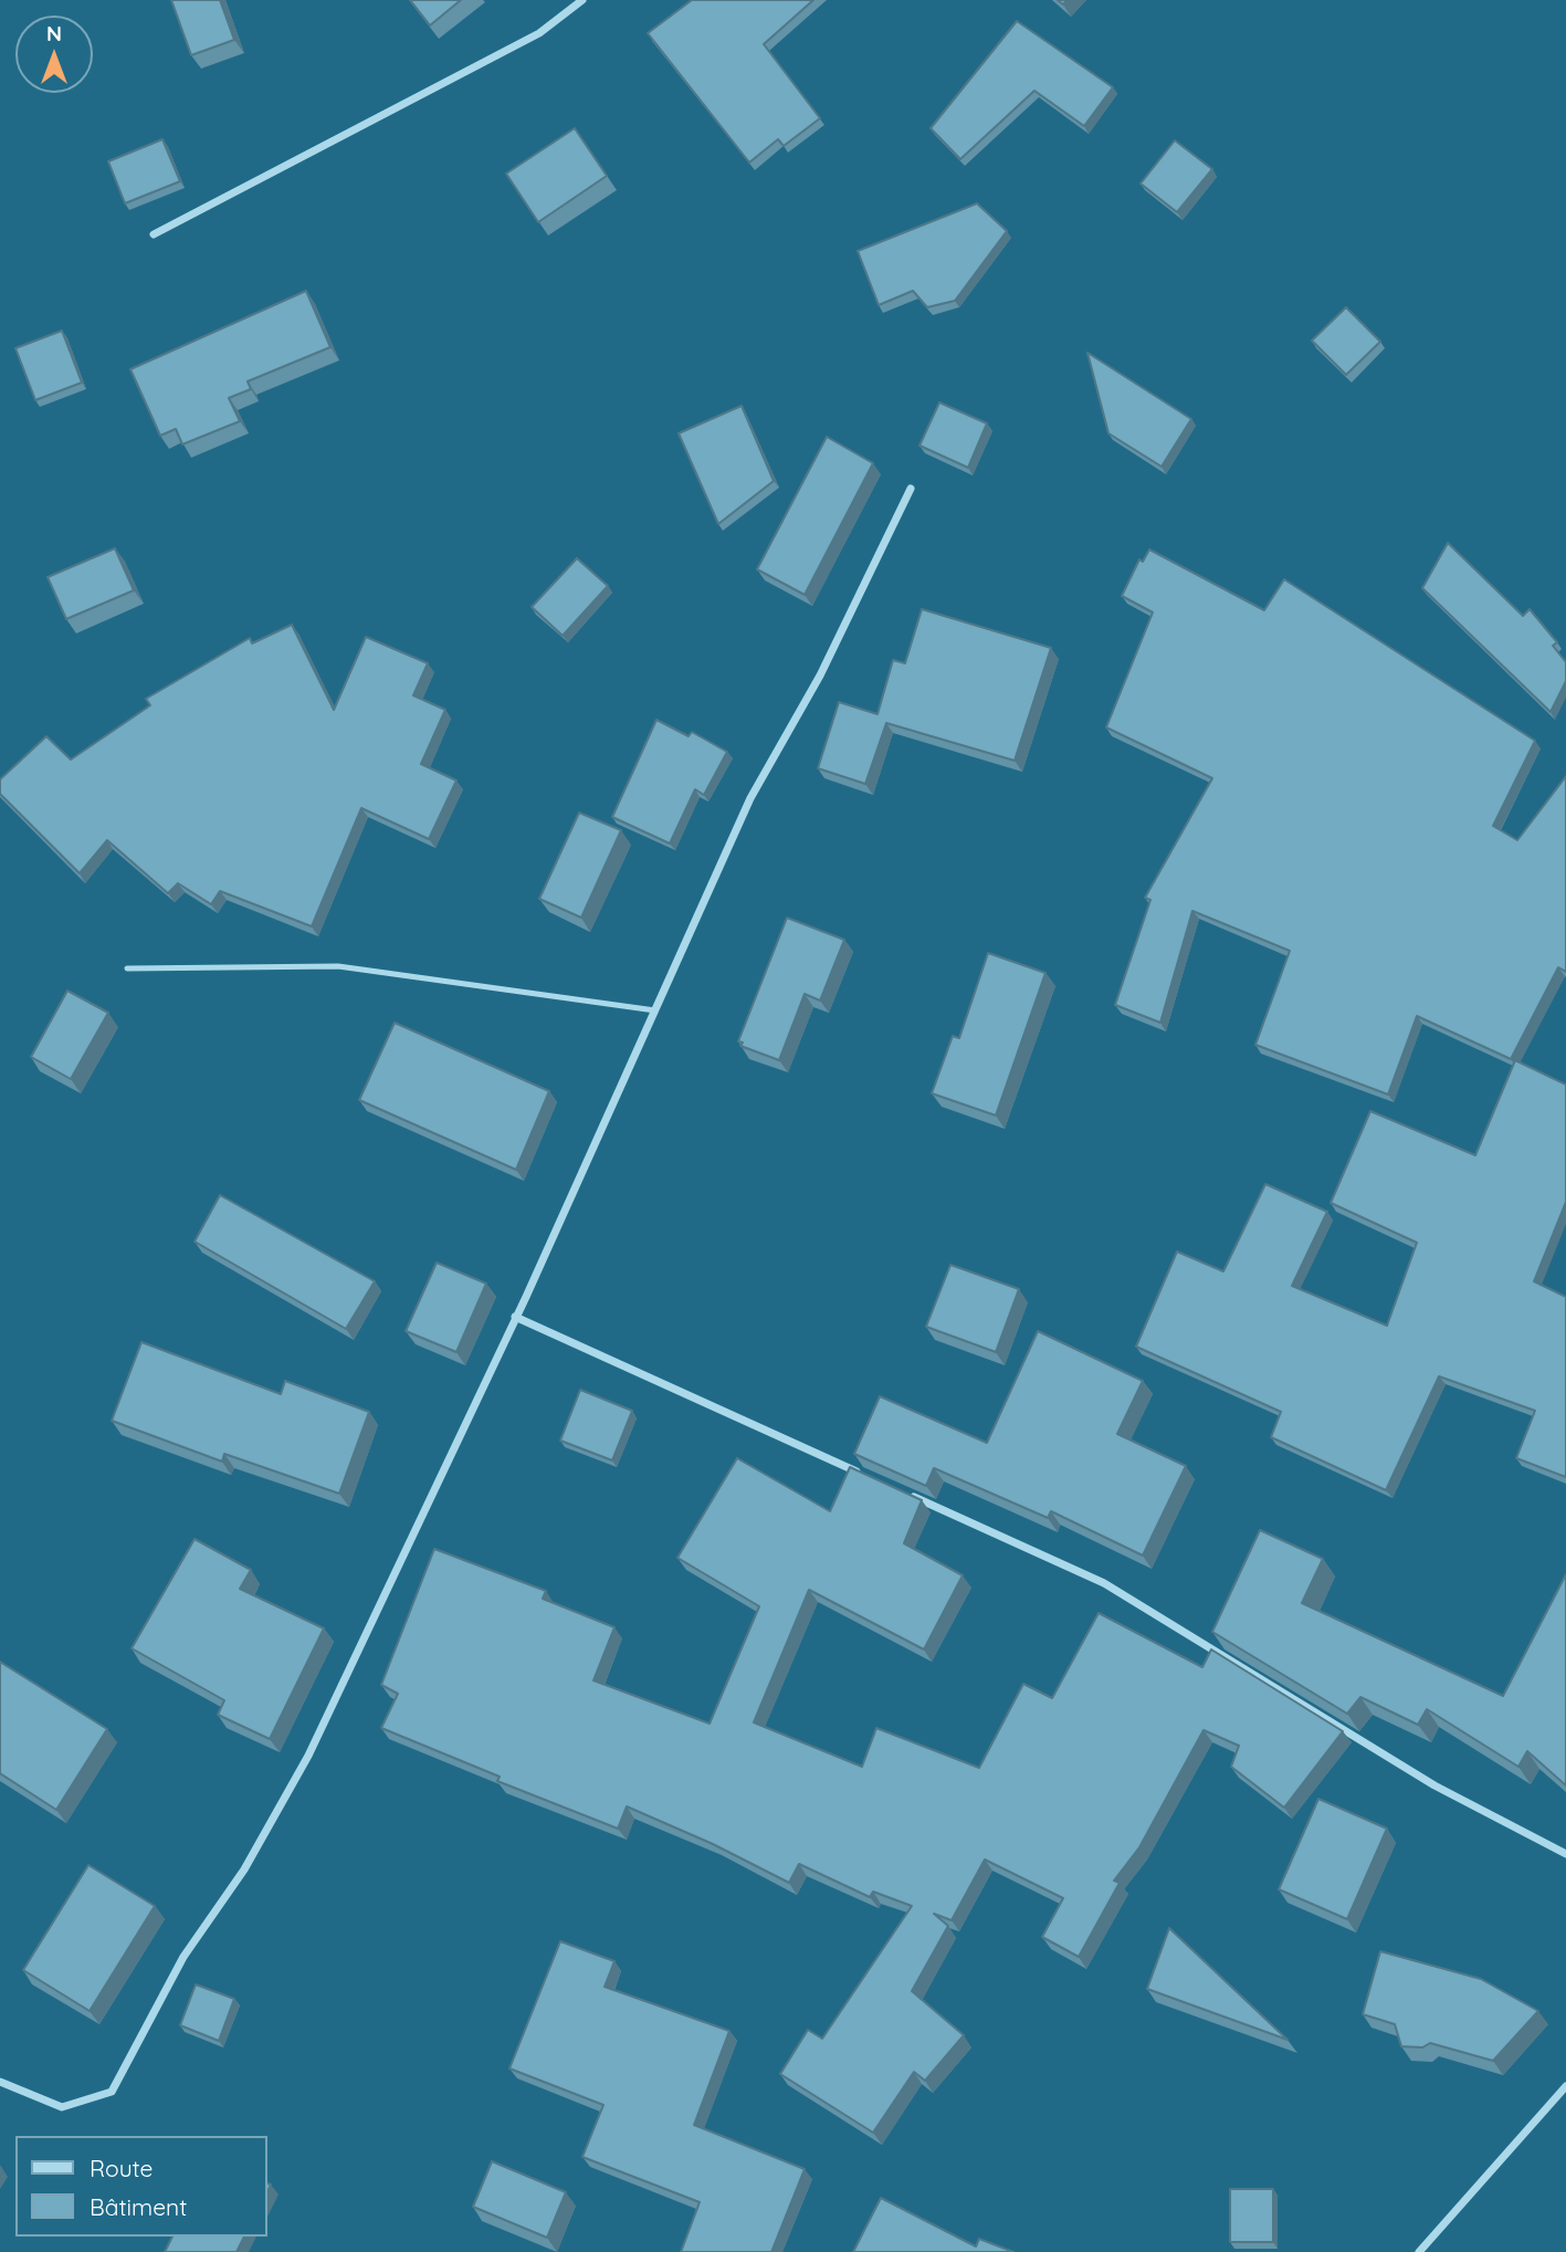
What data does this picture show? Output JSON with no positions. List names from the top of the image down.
{
  "legend": ["Route", "Bâtiment"],
  "north": "top"
}
